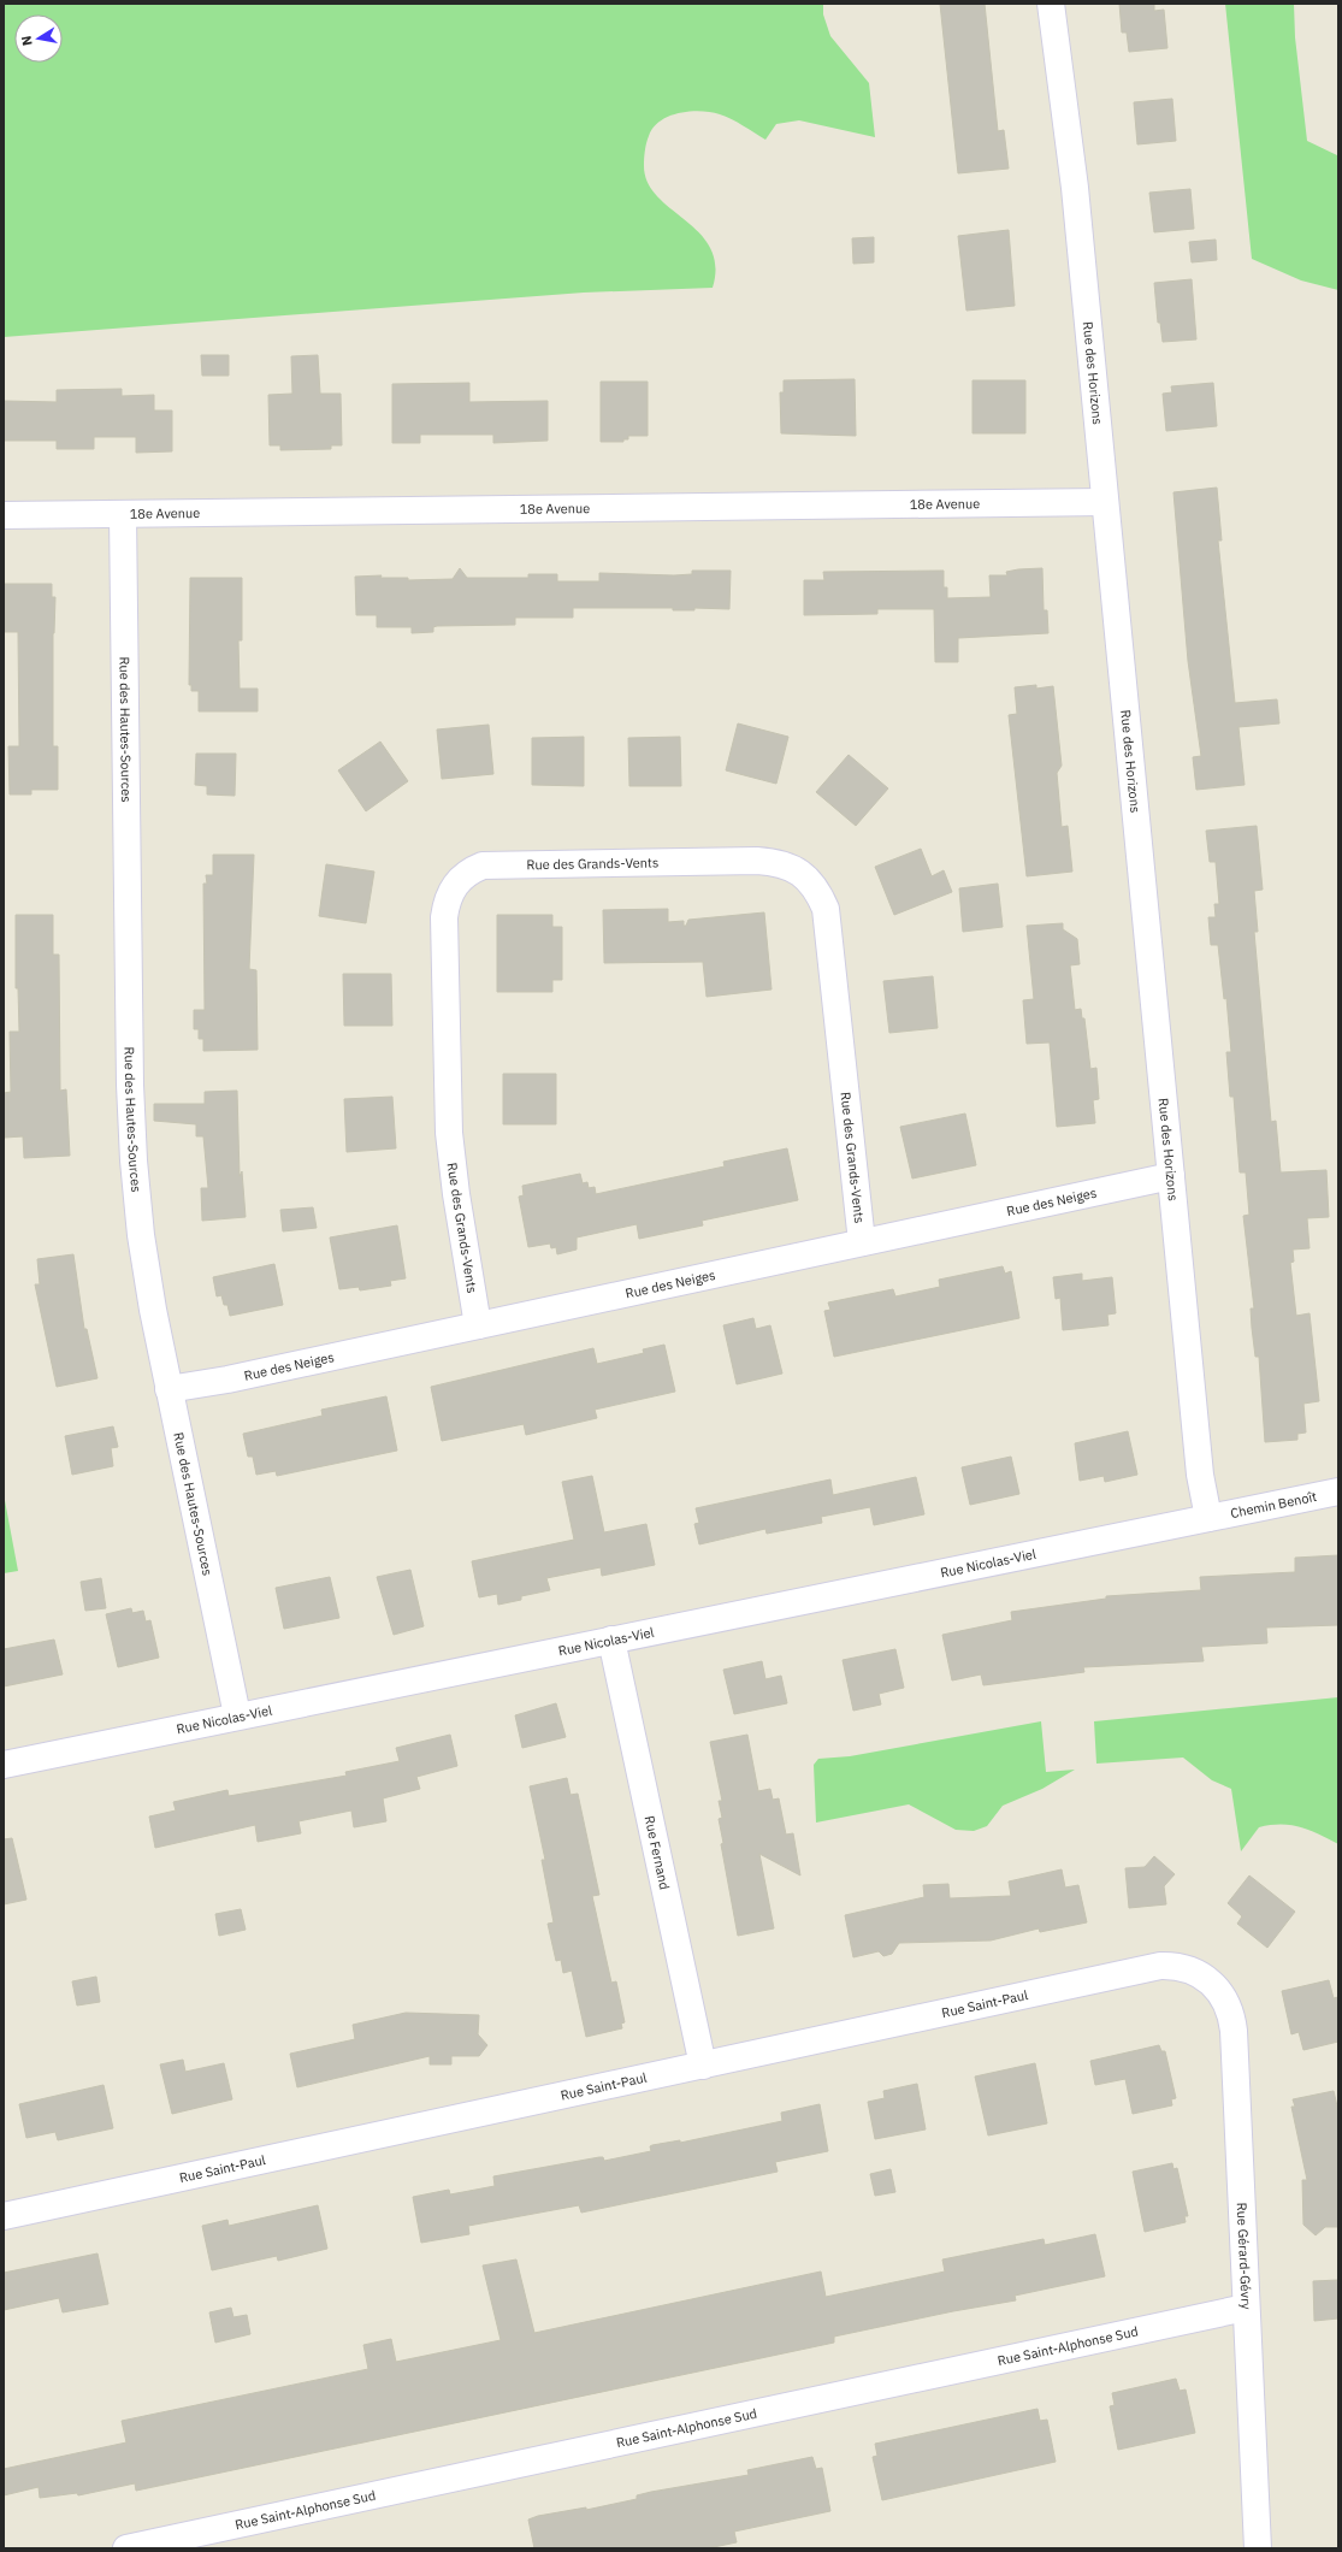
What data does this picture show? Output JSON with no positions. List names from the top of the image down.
{
  "streets": {
    "street": [
      "Rue des Horizons",
      "18e Avenue",
      "Rue des Hautes-Sources",
      "Rue des Grands-Vents",
      "Rue des Neiges",
      "Chemin Benoît",
      "Rue Nicolas-Viel",
      "Rue Fernand",
      "Rue Saint-Paul",
      "Rue Gérard-Gévry",
      "Rue Saint-Alphonse Sud"
    ]
  },
  "crossings": [
    ["Rue des Horizons", "18e Avenue"],
    ["Rue des Horizons", "Rue des Neiges"],
    ["Rue des Horizons", "Chemin Benoît"],
    ["Rue des Horizons", "Rue Nicolas-Viel"],
    ["18e Avenue", "Rue des Hautes-Sources"],
    ["Rue des Hautes-Sources", "Rue des Neiges"],
    ["Rue des Hautes-Sources", "Rue Nicolas-Viel"],
    ["Rue des Grands-Vents", "Rue des Neiges"],
    ["Chemin Benoît", "Rue Nicolas-Viel"],
    ["Rue Nicolas-Viel", "Rue Fernand"],
    ["Rue Fernand", "Rue Saint-Paul"],
    ["Rue Saint-Paul", "Rue Gérard-Gévry"],
    ["Rue Gérard-Gévry", "Rue Saint-Alphonse Sud"]
  ],
  "north": "left"
}
